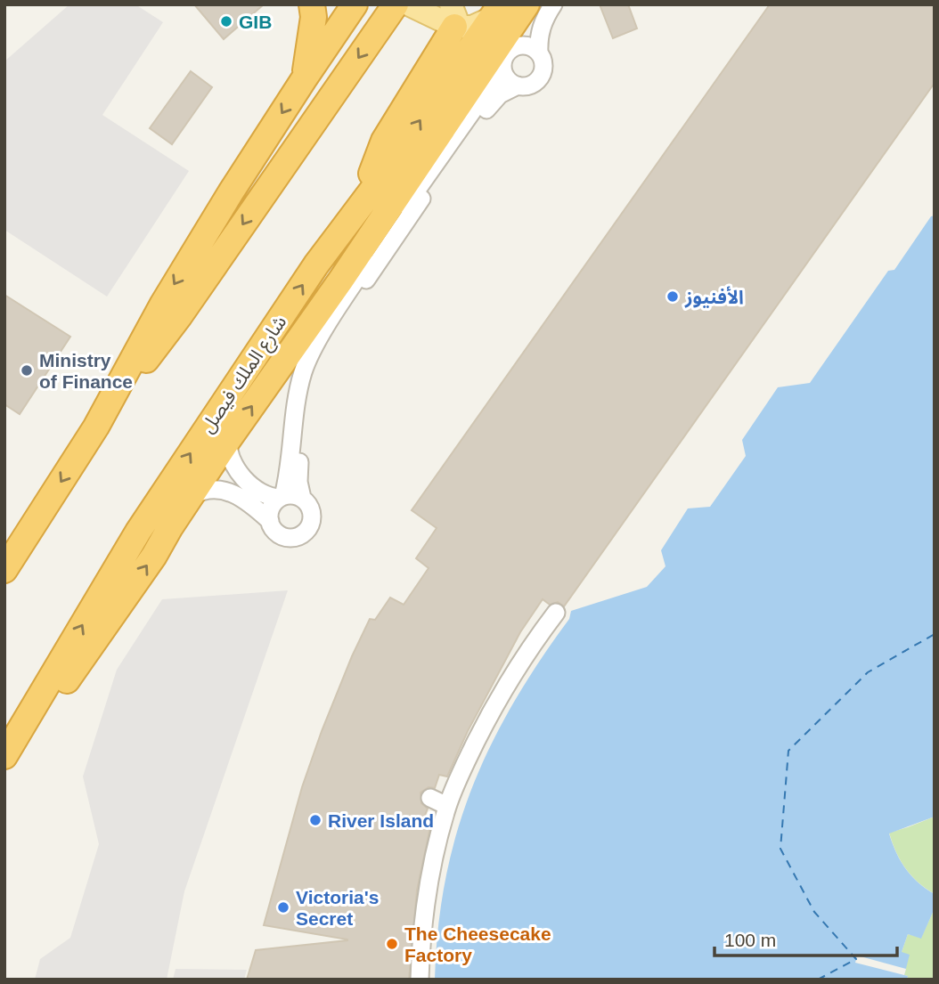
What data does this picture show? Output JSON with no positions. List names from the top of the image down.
{
  "streets": {
    "highway": ["شارع الملك فيصل"]
  },
  "places": [
    "GIB",
    "الأفنيوز",
    "Ministry of Finance",
    "River Island",
    "Victoria's Secret",
    "The Cheesecake Factory"
  ],
  "scale_bar": "100 m"
}
